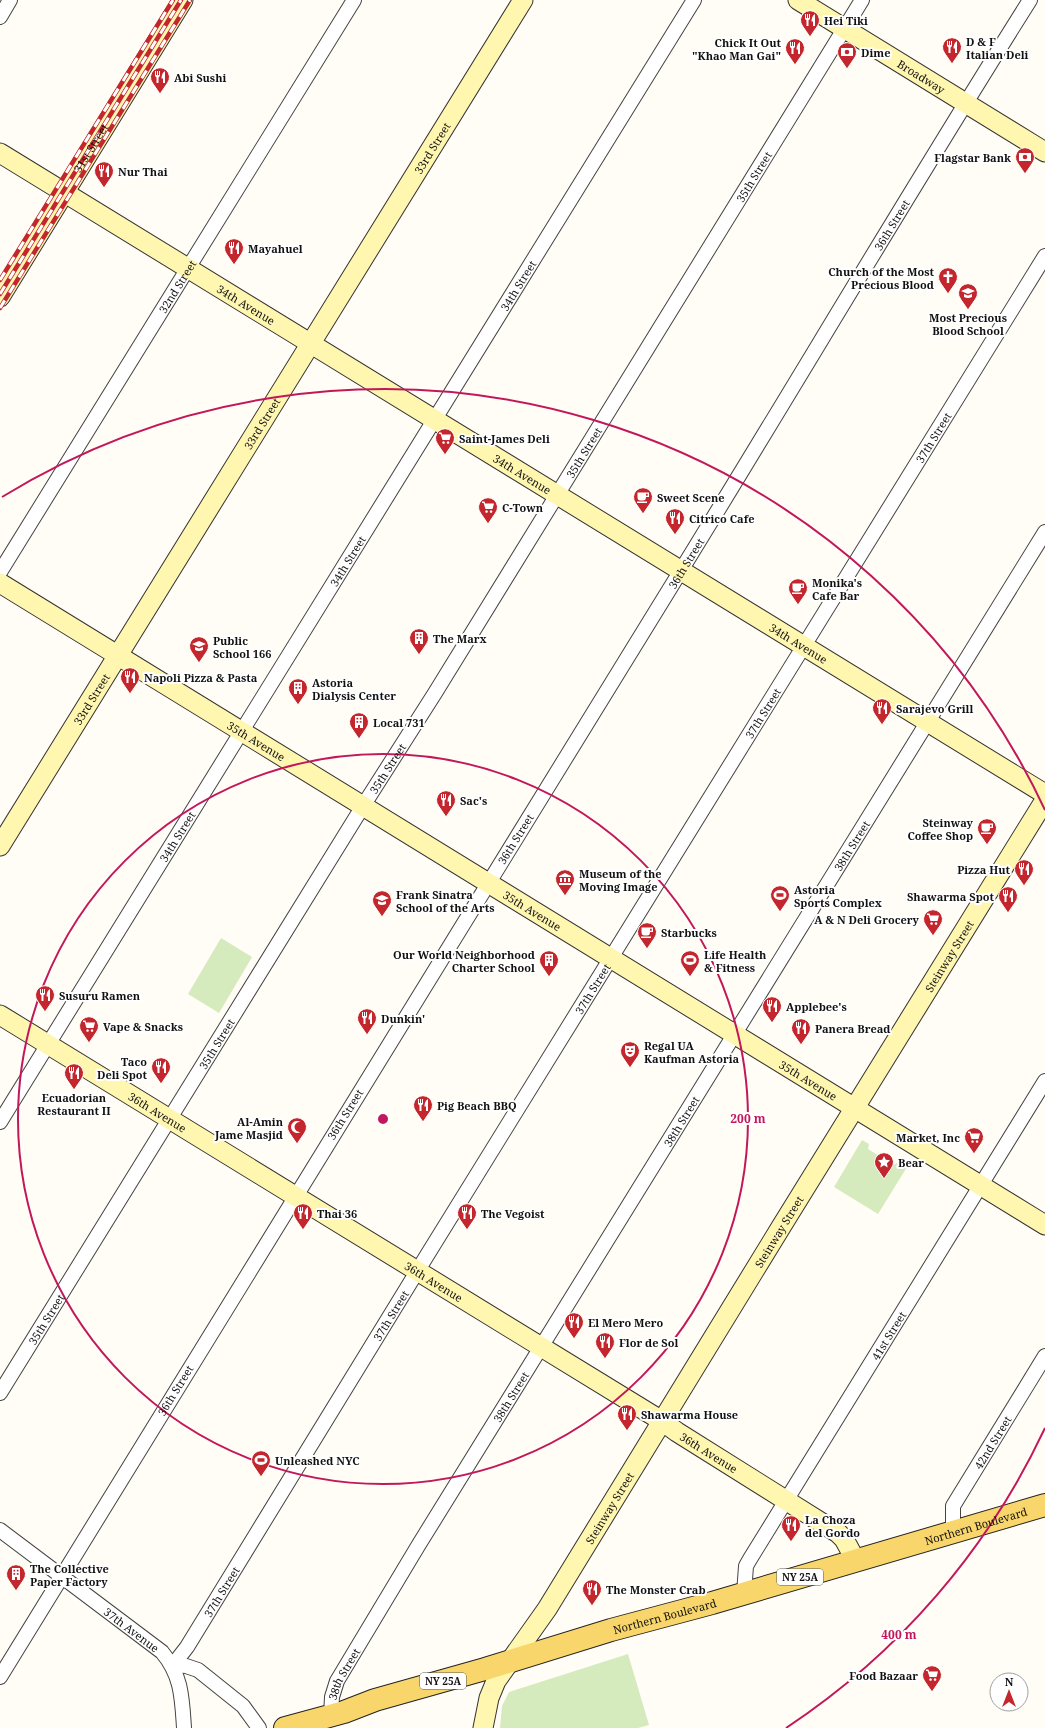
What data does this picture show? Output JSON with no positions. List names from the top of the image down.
{
  "streets": {
    "main road": ["Northern Boulevard", "NY 25A"],
    "street": [
      "Broadway",
      "33rd Street",
      "31st Street",
      "35th Street",
      "36th Street",
      "34th Street",
      "32nd Street",
      "34th Avenue",
      "37th Street",
      "35th Avenue",
      "38th Street",
      "Steinway Street",
      "36th Avenue",
      "41st Street",
      "42nd Street",
      "37th Avenue"
    ]
  },
  "crossings": [
    ["Broadway", "35th Street"],
    ["Broadway", "36th Street"],
    ["33rd Street", "34th Avenue"],
    ["33rd Street", "35th Avenue"],
    ["31st Street", "34th Avenue"],
    ["35th Street", "34th Avenue"],
    ["35th Street", "35th Avenue"],
    ["35th Street", "36th Avenue"],
    ["36th Street", "34th Avenue"],
    ["36th Street", "35th Avenue"],
    ["36th Street", "36th Avenue"],
    ["36th Street", "37th Avenue"],
    ["34th Street", "34th Avenue"],
    ["34th Street", "35th Avenue"],
    ["34th Street", "36th Avenue"],
    ["32nd Street", "34th Avenue"],
    ["34th Avenue", "37th Street"],
    ["34th Avenue", "38th Street"],
    ["37th Street", "35th Avenue"],
    ["37th Street", "36th Avenue"],
    ["37th Street", "37th Avenue"],
    ["35th Avenue", "38th Street"],
    ["35th Avenue", "Steinway Street"],
    ["35th Avenue", "41st Street"],
    ["38th Street", "36th Avenue"],
    ["38th Street", "Northern Boulevard"],
    ["Steinway Street", "36th Avenue"],
    ["Steinway Street", "Northern Boulevard"],
    ["36th Avenue", "41st Street"],
    ["36th Avenue", "Northern Boulevard"],
    ["41st Street", "Northern Boulevard"],
    ["42nd Street", "Northern Boulevard"]
  ],
  "places": {
    "restaurant": [
      "Hei Tiki",
      "D & F Italian Deli",
      "Chick It Out \"Khao Man Gai\"",
      "Abi Sushi",
      "Nur Thai",
      "Mayahuel",
      "Citrico Cafe",
      "Napoli Pizza & Pasta",
      "Sarajevo Grill",
      "Sac's",
      "Pizza Hut",
      "Shawarma Spot",
      "Susuru Ramen",
      "Applebee's",
      "Dunkin'",
      "Panera Bread",
      "Taco Deli Spot",
      "Ecuadorian Restaurant II",
      "Pig Beach BBQ",
      "Thai 36",
      "The Vegoist",
      "El Mero Mero",
      "Flor de Sol",
      "Shawarma House",
      "La Choza del Gordo",
      "The Monster Crab"
    ],
    "bank": ["Dime", "Flagstar Bank"],
    "church": ["Church of the Most Precious Blood"],
    "school or university": ["Most Precious Blood School", "Public School 166", "Frank Sinatra School of the Arts"],
    "supermarket": [
      "Saint-James Deli",
      "C-Town",
      "A & N Deli Grocery",
      "Vape & Snacks",
      "Market, Inc",
      "Food Bazaar"
    ],
    "cafe": [
      "Sweet Scene",
      "Monika's Cafe Bar",
      "Steinway Coffee Shop",
      "Starbucks"
    ],
    "building": [
      "The Marx",
      "Astoria Dialysis Center",
      "Local 731",
      "Our World Neighborhood Charter School",
      "The Collective Paper Factory"
    ],
    "museum": ["Museum of the Moving Image"],
    "sports": ["Astoria Sports Complex", "Life Health & Fitness", "Unleashed NYC"],
    "theatre": ["Regal UA Kaufman Astoria"],
    "mosque": ["Al-Amin Jame Masjid"],
    "place": ["Bear"]
  },
  "north": "top",
  "rings": ["200 m", "400 m"]
}
